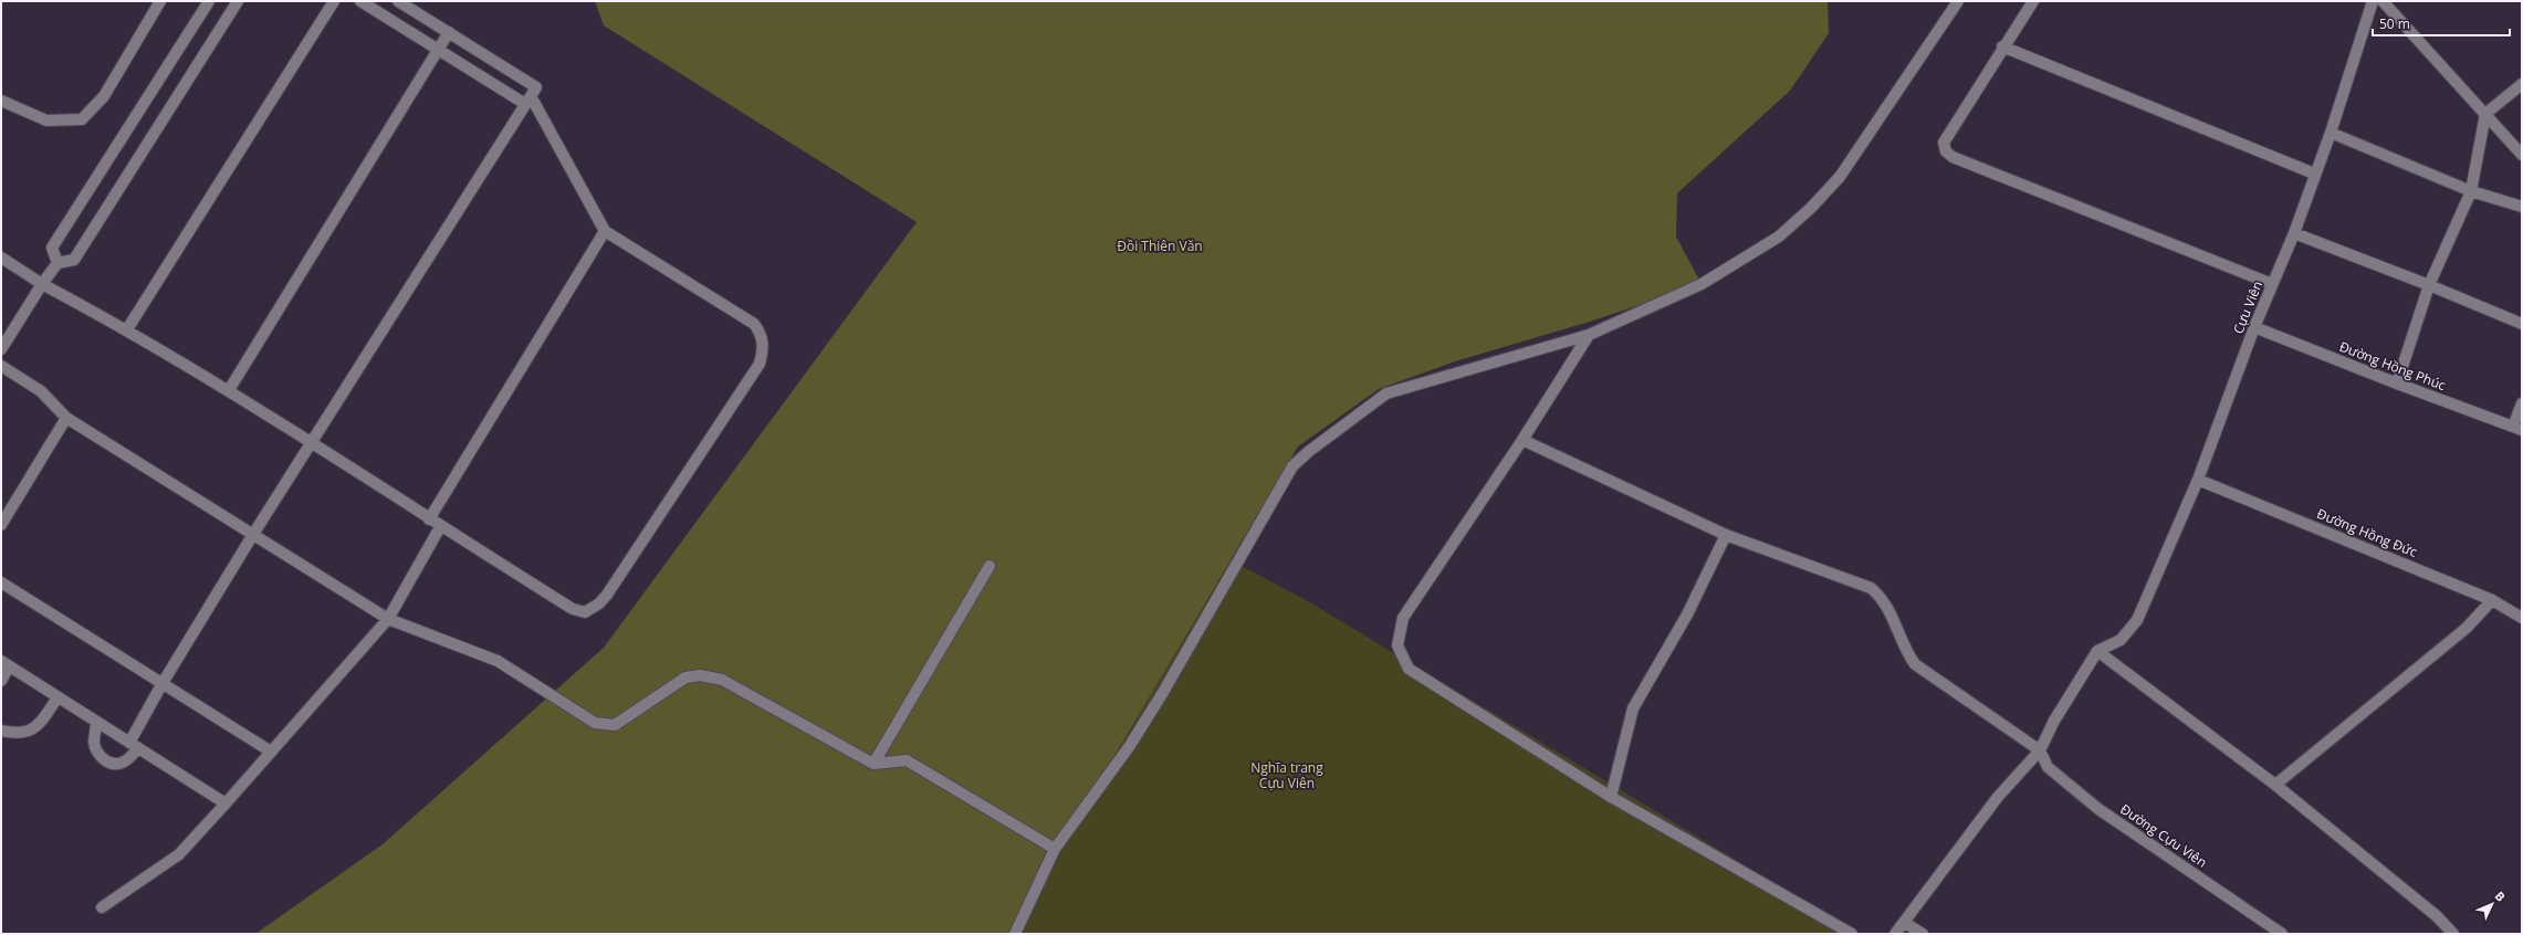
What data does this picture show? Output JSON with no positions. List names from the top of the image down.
{
  "streets": {
    "street": [
      "Cựu Viên",
      "Đường Hồng Phúc",
      "Đường Hồng Đức",
      "Đường Cựu Viên"
    ]
  },
  "crossings": [
    ["Cựu Viên", "Đường Hồng Phúc"],
    ["Cựu Viên", "Đường Hồng Đức"]
  ],
  "parks": ["Đồi Thiên Văn", "Nghĩa trang Cựu Viên"],
  "scale_bar": "50 m",
  "north": "top right"
}
